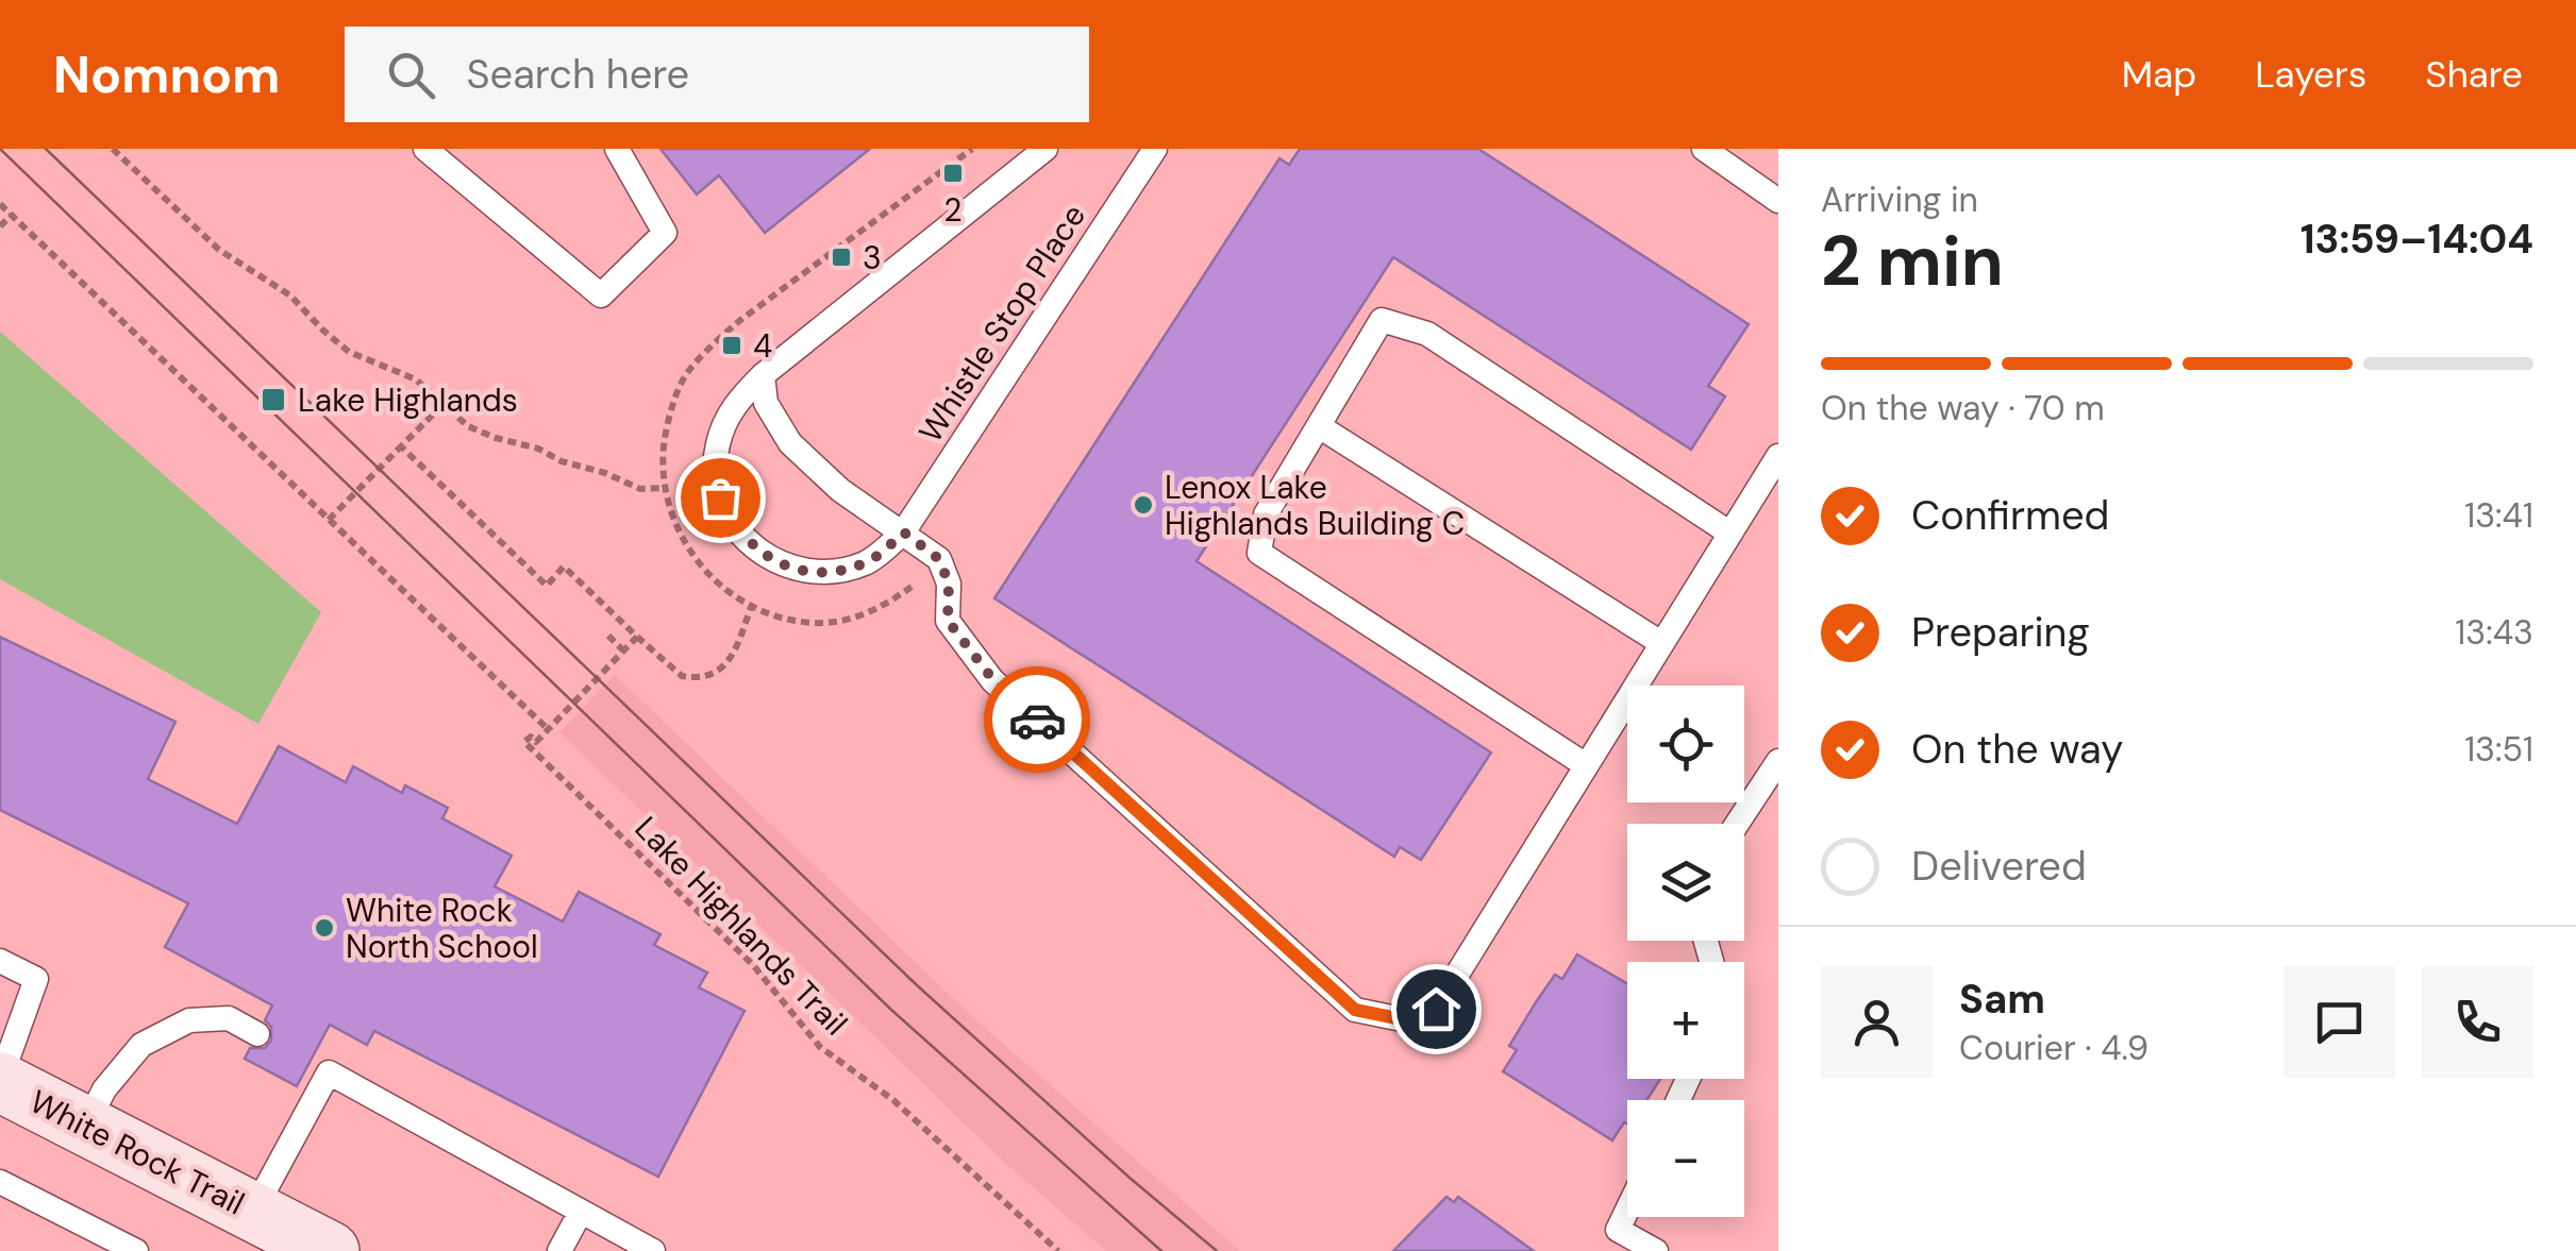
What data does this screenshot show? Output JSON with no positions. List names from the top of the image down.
{
  "streets": {
    "street": ["White Rock Trail"],
    "lane": ["Whistle Stop Place"],
    "path": ["Lake Highlands Trail"]
  },
  "places": {
    "transit": [
      "2",
      "3",
      "4",
      "Lake Highlands"
    ],
    "other": ["Lenox Lake Highlands Building C", "White Rock North School"]
  },
  "page": {
    "header": "Nomnom",
    "search": "Search here",
    "nav": ["Map", "Layers", "Share"],
    "heading": ["2 min", "Arriving in", "13:59–14:04"],
    "panel": ["Sam", "Courier · 4.9"],
    "bar": "On the way · 70 m",
    "list": [
      ["Confirmed", "13:41"],
      ["Preparing", "13:43"],
      ["On the way", "13:51"],
      "Delivered"
    ],
    "map_buttons": ["+", "−"]
  }
}
